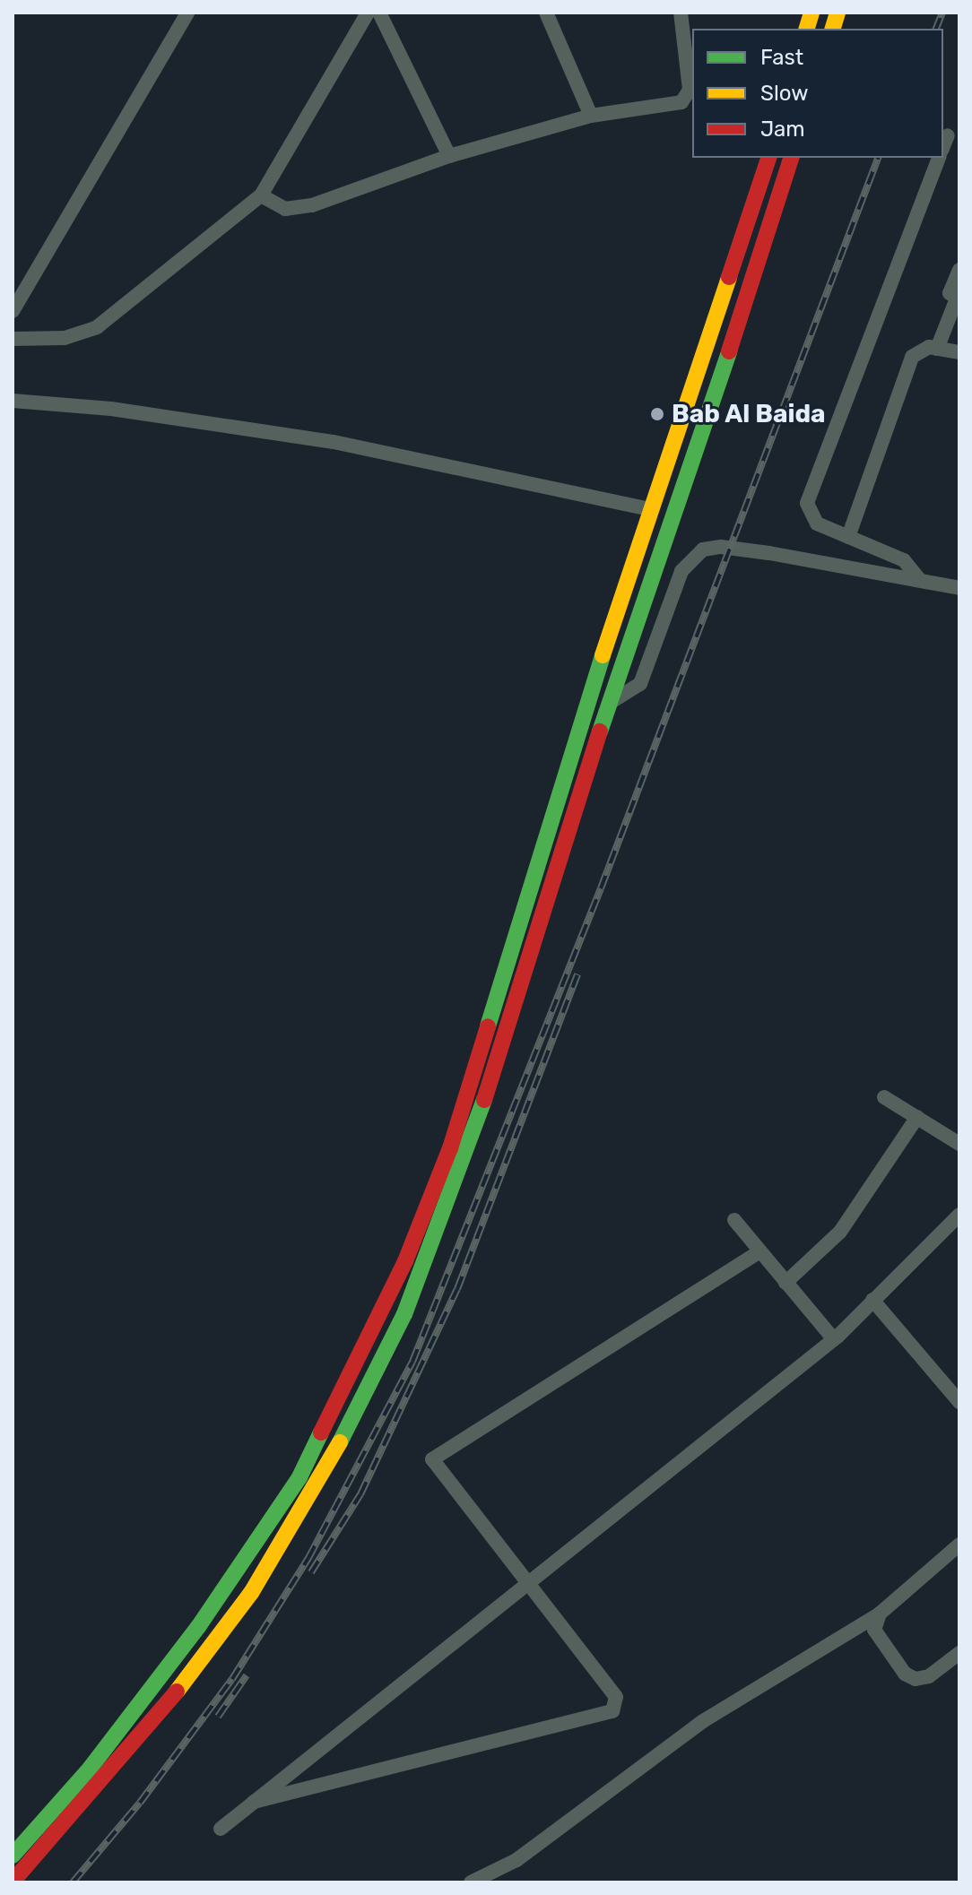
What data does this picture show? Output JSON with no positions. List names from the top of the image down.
{
  "places": ["Bab Al Baida"],
  "legend": ["Fast", "Slow", "Jam"]
}
